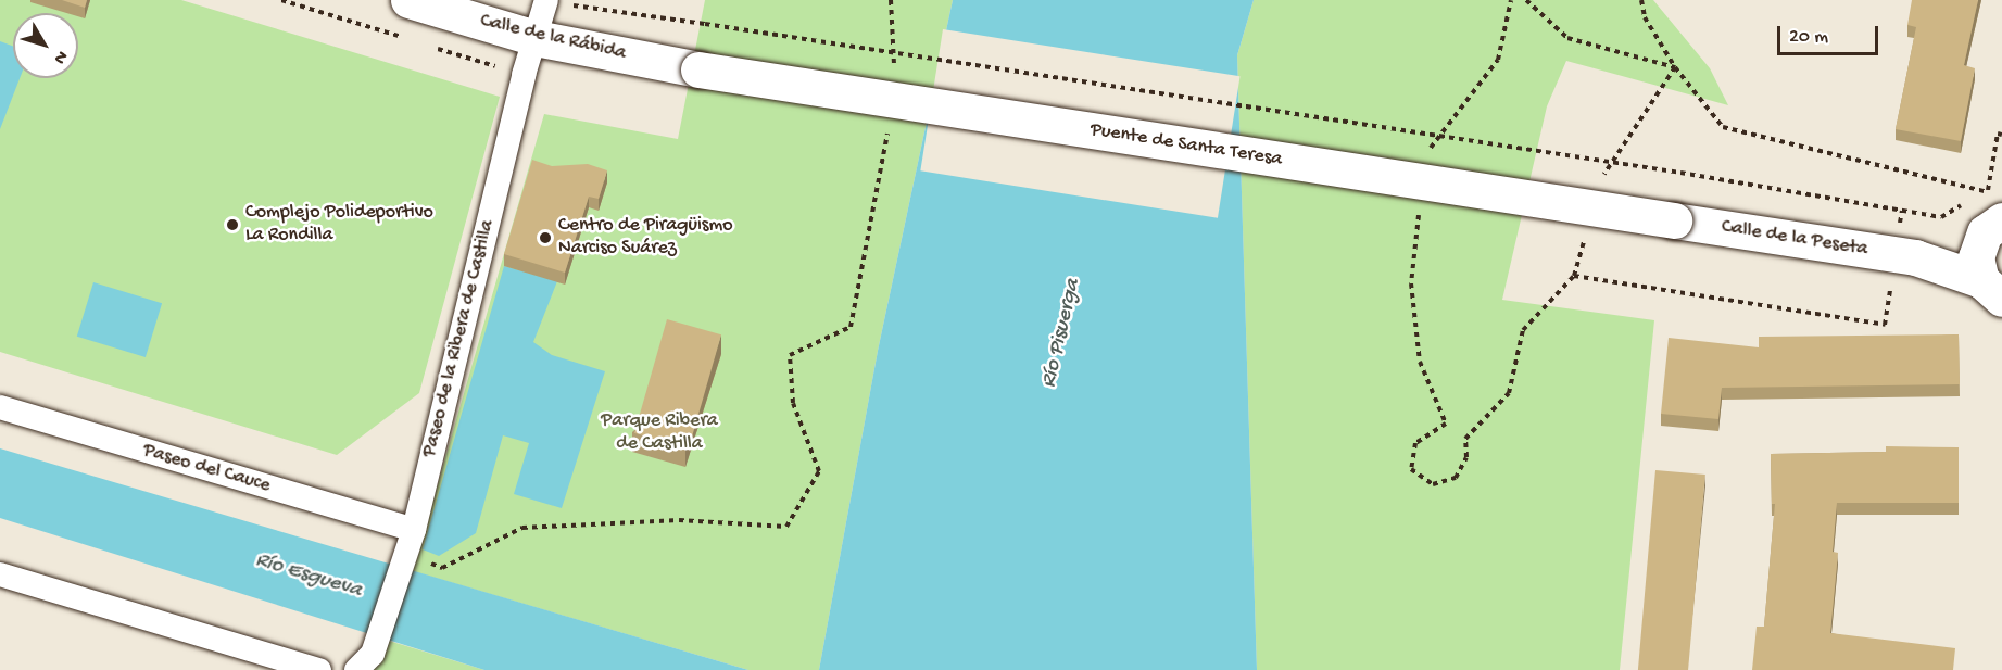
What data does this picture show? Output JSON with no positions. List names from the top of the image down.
{
  "streets": {
    "main road": ["Calle de la Rábida", "Puente de Santa Teresa", "Calle de la Peseta"],
    "street": ["Paseo de la Ribera de Castilla", "Paseo del Cauce"]
  },
  "crossings": [
    ["Calle de la Rábida", "Puente de Santa Teresa"],
    ["Calle de la Rábida", "Paseo de la Ribera de Castilla"],
    ["Puente de Santa Teresa", "Calle de la Peseta"],
    ["Paseo de la Ribera de Castilla", "Paseo del Cauce"]
  ],
  "water": ["Río Pisuerga", "Río Esgueva"],
  "parks": ["Parque Ribera de Castilla"],
  "places": ["Complejo Polideportivo La Rondilla", "Centro de Piragüismo Narciso Suárez"],
  "scale_bar": "20 m",
  "north": "bottom right"
}
